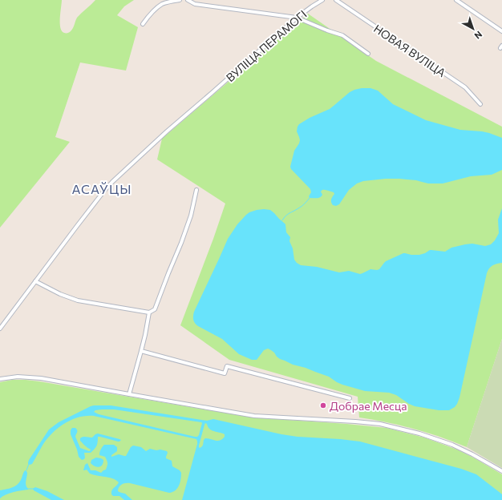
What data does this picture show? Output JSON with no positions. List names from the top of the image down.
{
  "streets": {
    "street": ["ВУЛІЦА ПЕРАМОГІ", "НОВАЯ ВУЛІЦА"]
  },
  "districts": ["АСАЎЦЫ"],
  "places": ["Добрае Месца"],
  "north": "bottom right"
}
